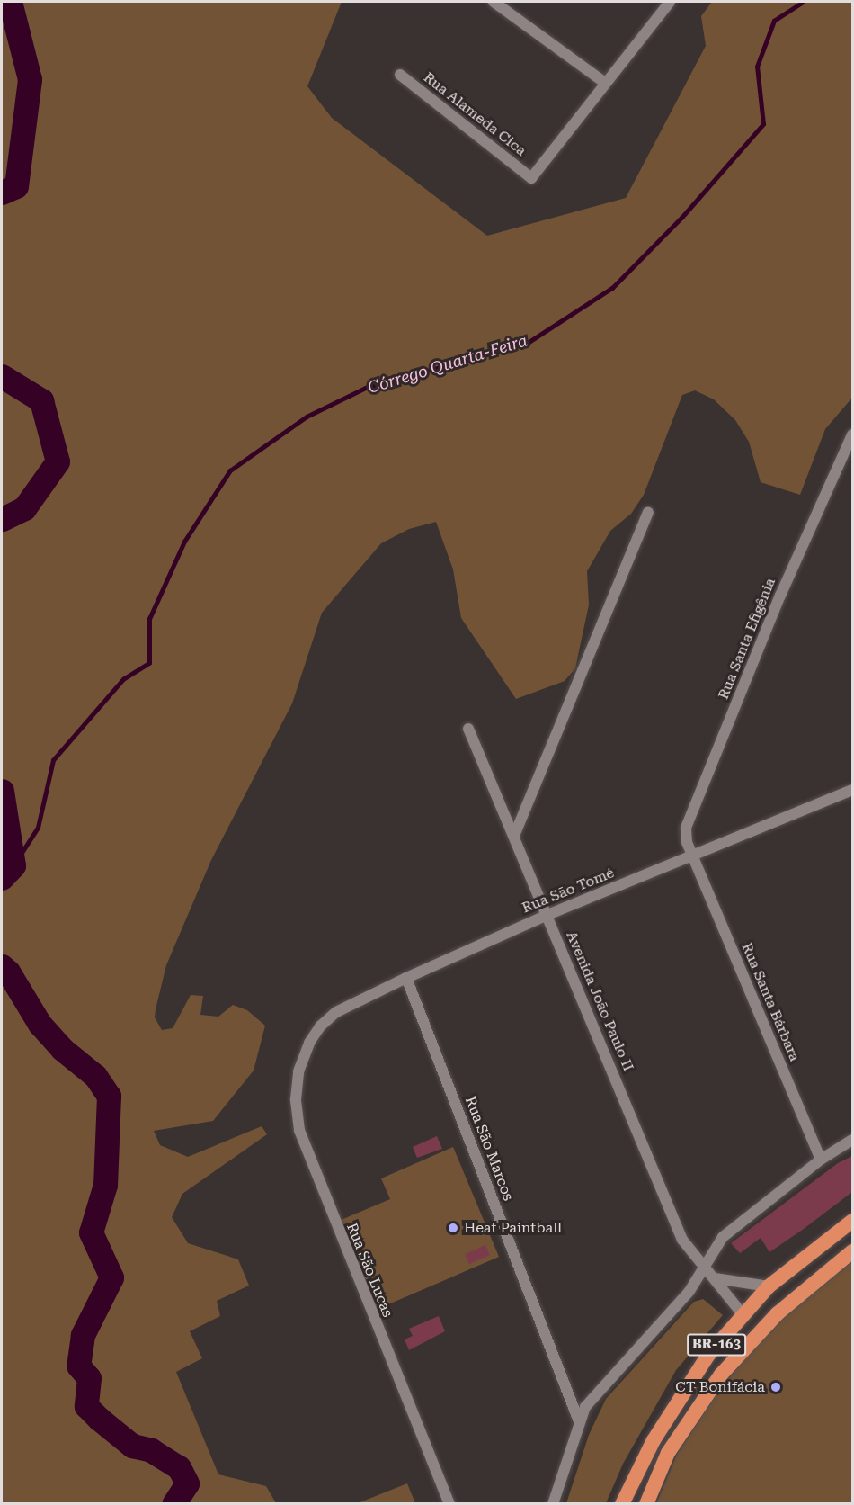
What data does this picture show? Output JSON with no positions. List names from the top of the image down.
{
  "streets": {
    "highway": ["BR-163"],
    "street": [
      "Rua Alameda Cica",
      "Rua Santa Efigênia",
      "Rua São Tomé",
      "Avenida João Paulo II",
      "Rua Santa Bárbara",
      "Rua São Marcos",
      "Rua São Lucas"
    ]
  },
  "crossings": [
    ["Rua Santa Efigênia", "Rua São Tomé"],
    ["Rua Santa Efigênia", "Rua Santa Bárbara"],
    ["Rua São Tomé", "Avenida João Paulo II"],
    ["Rua São Tomé", "Rua Santa Bárbara"],
    ["Rua São Tomé", "Rua São Marcos"],
    ["Rua São Tomé", "Rua São Lucas"],
    ["Avenida João Paulo II", "BR-163"]
  ],
  "water": ["Córrego Quarta-Feira"],
  "places": ["Heat Paintball", "CT Bonifácia"]
}
